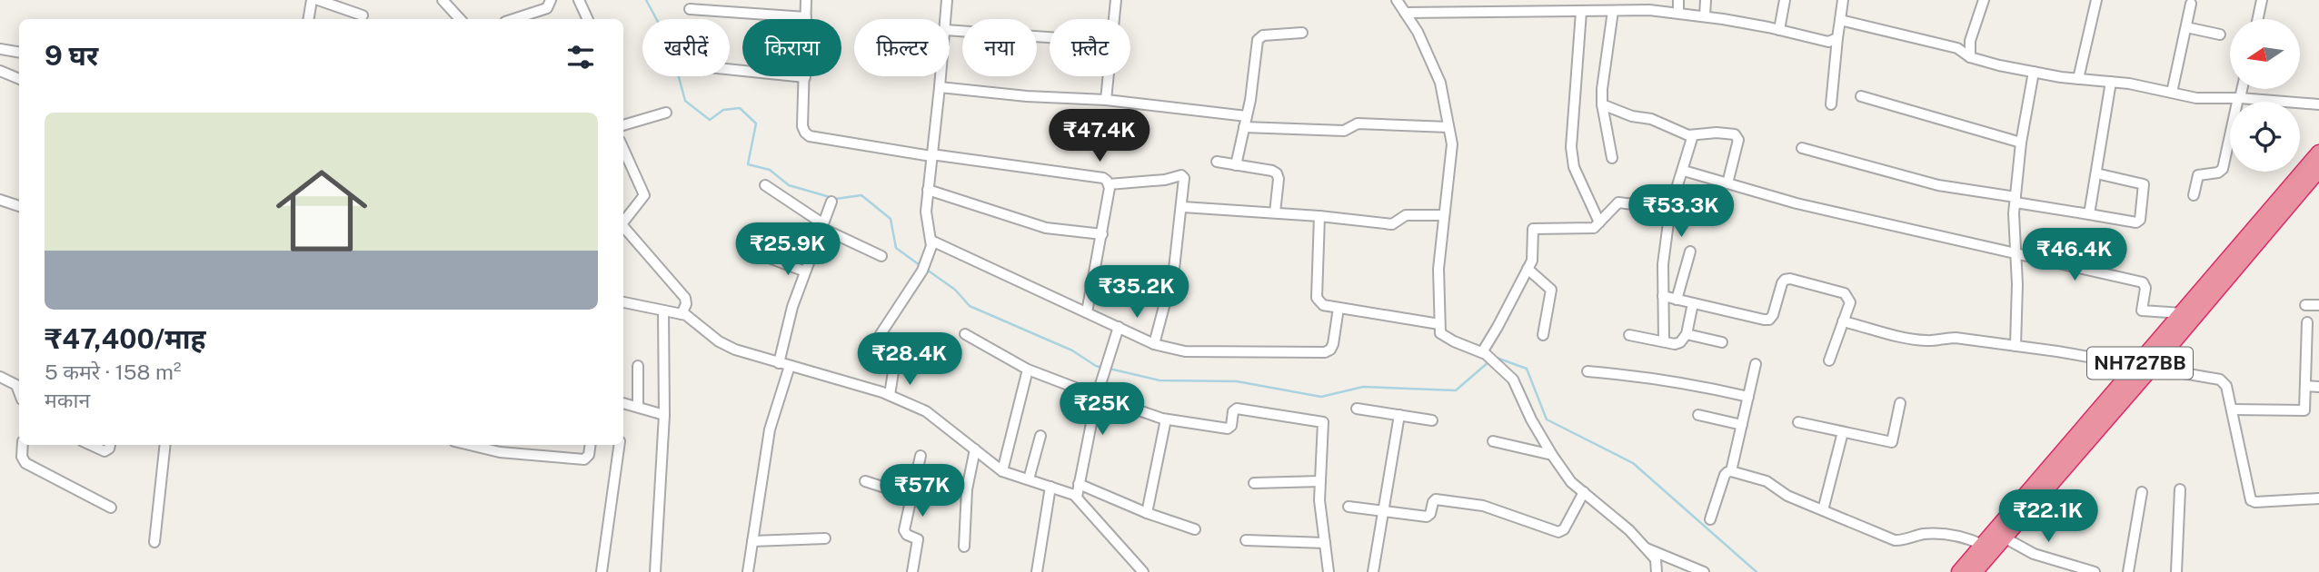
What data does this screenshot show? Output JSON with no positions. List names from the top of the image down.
{
  "streets": {
    "highway": ["NH727BB"]
  },
  "north": "left",
  "page": {
    "chip": [
      "खरीदें",
      "किराया",
      "फ़िल्टर",
      "नया",
      "फ़्लैट"
    ],
    "heading": "9 घर",
    "list": [
      {
        "name": "₹47,400/माह",
        "note": "5 कमरे · 158 m² · मकान"
      }
    ],
    "price": [
      "₹47.4K",
      "₹53.3K",
      "₹25.9K",
      "₹46.4K",
      "₹35.2K",
      "₹28.4K",
      "₹25K",
      "₹57K",
      "₹22.1K"
    ]
  }
}
